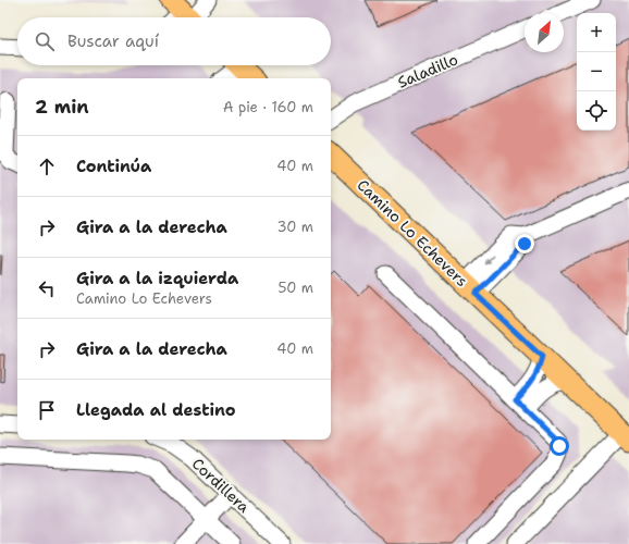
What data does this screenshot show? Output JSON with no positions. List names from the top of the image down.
{
  "streets": {
    "main road": ["Camino Lo Echevers"],
    "street": ["Saladillo", "Cordillera"]
  },
  "north": "top right",
  "page": {
    "map_buttons": ["+", "−"],
    "search": "Buscar aquí",
    "heading": ["2 min", "A pie · 160 m"],
    "list": [
      ["Continúa", "40 m"],
      ["Gira a la derecha", "30 m"],
      ["Gira a la izquierda", "Camino Lo Echevers", "50 m"],
      ["Gira a la derecha", "40 m"],
      "Llegada al destino"
    ]
  }
}
